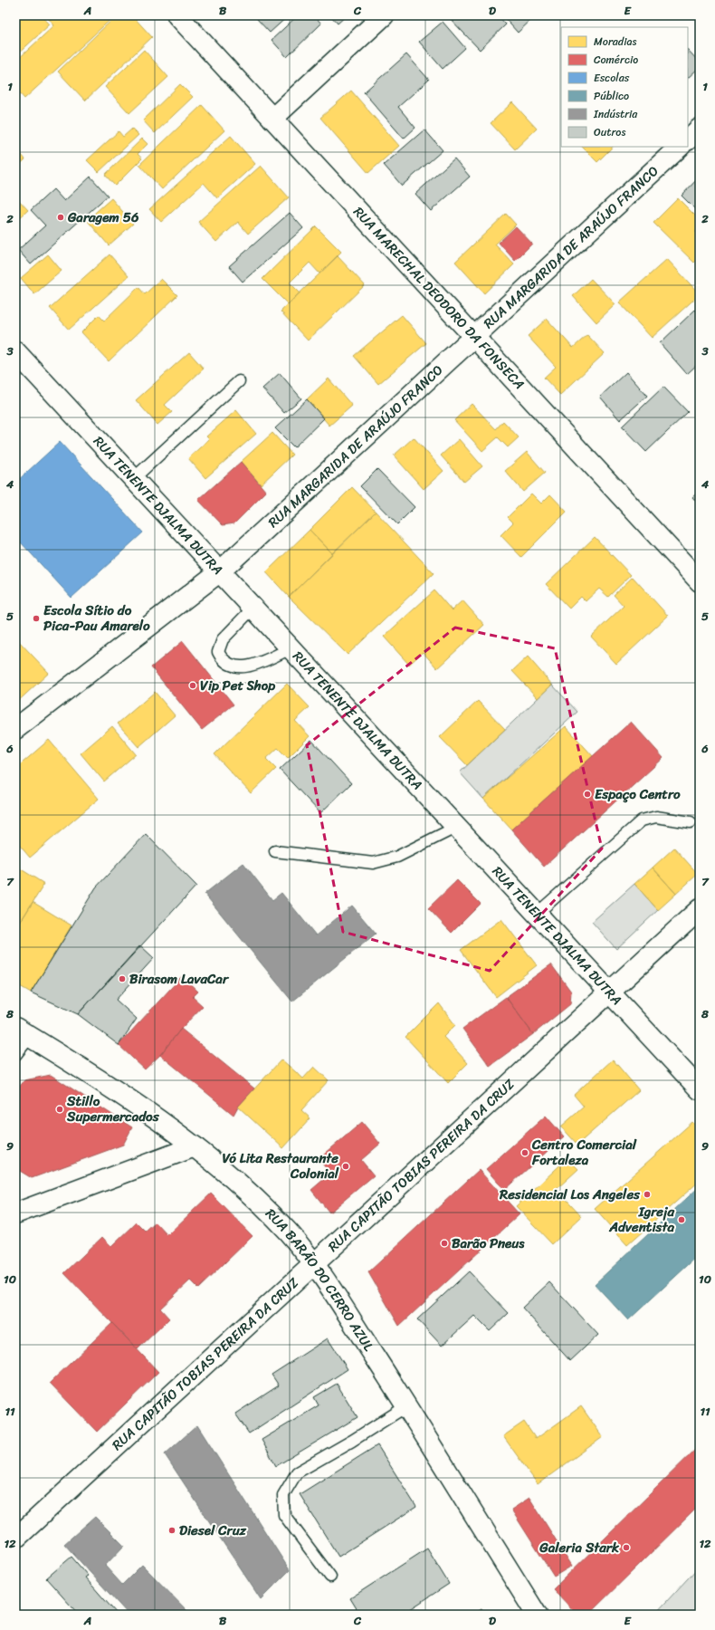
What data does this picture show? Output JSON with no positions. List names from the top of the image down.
{
  "streets": {
    "main road": [
      "RUA MARGARIDA DE ARAÚJO FRANCO",
      "RUA MARECHAL DEODORO DA FONSECA",
      "RUA TENENTE DJALMA DUTRA",
      "RUA CAPITÃO TOBIAS PEREIRA DA CRUZ",
      "RUA BARÃO DO CERRO AZUL"
    ]
  },
  "crossings": [
    ["RUA MARGARIDA DE ARAÚJO FRANCO", "RUA MARECHAL DEODORO DA FONSECA"],
    ["RUA MARGARIDA DE ARAÚJO FRANCO", "RUA TENENTE DJALMA DUTRA"],
    ["RUA TENENTE DJALMA DUTRA", "RUA CAPITÃO TOBIAS PEREIRA DA CRUZ"],
    ["RUA CAPITÃO TOBIAS PEREIRA DA CRUZ", "RUA BARÃO DO CERRO AZUL"]
  ],
  "places": [
    "Garagem 56",
    "Escola Sítio do Pica-Pau Amarelo",
    "Vip Pet Shop",
    "Espaço Centro",
    "Birasom LavaCar",
    "Stillo Supermercados",
    "Centro Comercial Fortaleza",
    "Vó Lita Restaurante Colonial",
    "Residencial Los Angeles",
    "Igreja Adventista",
    "Barão Pneus",
    "Diesel Cruz",
    "Galeria Stark"
  ],
  "legend": [
    "Moradias",
    "Comércio",
    "Escolas",
    "Público",
    "Indústria",
    "Outros"
  ],
  "grid": {
    "columns": [
      "A",
      "B",
      "C",
      "D",
      "E"
    ],
    "rows": [
      "1",
      "2",
      "3",
      "4",
      "5",
      "6",
      "7",
      "8",
      "9",
      "10",
      "11",
      "12"
    ]
  }
}
